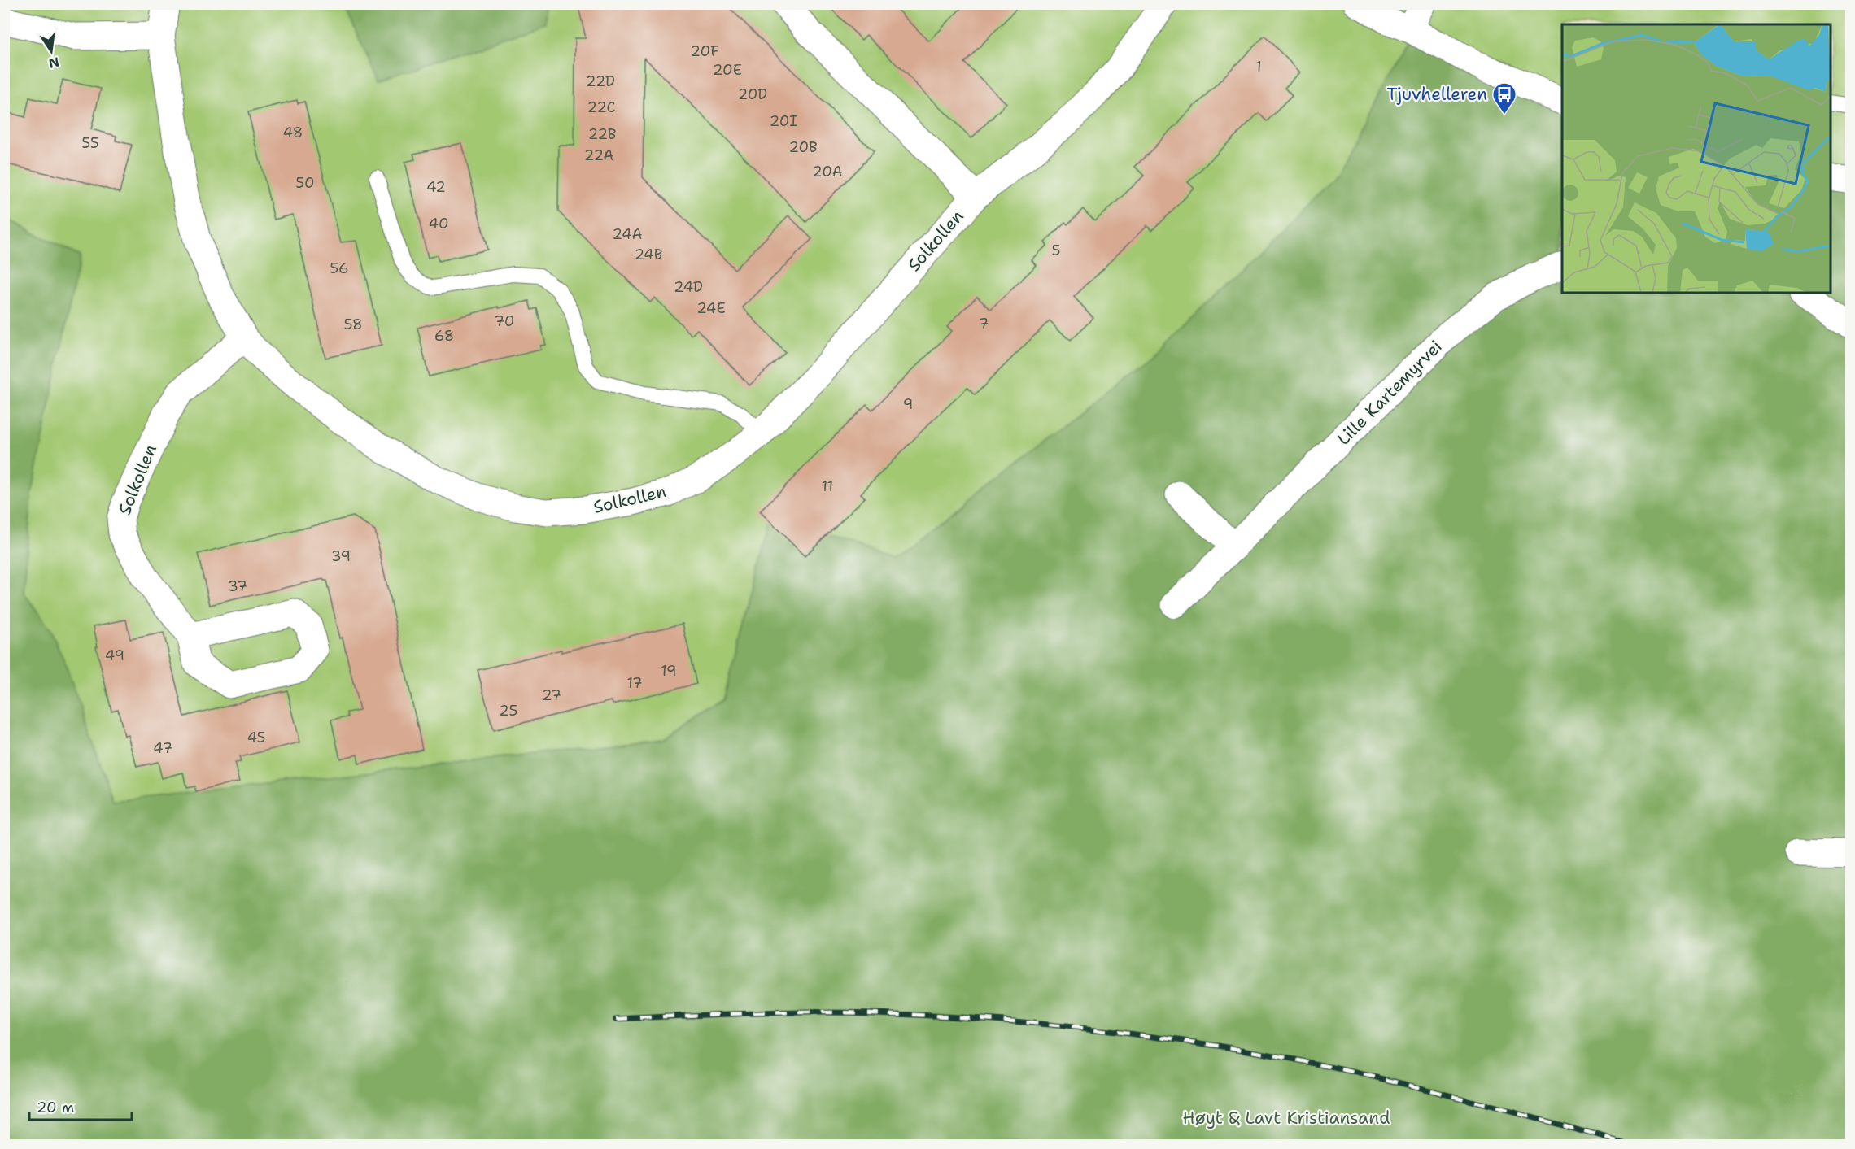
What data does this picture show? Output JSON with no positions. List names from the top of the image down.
{
  "streets": {
    "street": ["Solkollen", "Lille Kartemyrvei"]
  },
  "parks": ["Høyt & Lavt Kristiansand"],
  "places": {
    "bus stop": ["Tjuvhelleren"]
  },
  "house_numbers": [
    "20F",
    "1",
    "20E",
    "22D",
    "20D",
    "22C",
    "20I",
    "48",
    "22B",
    "55",
    "20B",
    "22A",
    "20A",
    "50",
    "42",
    "40",
    "24A",
    "5",
    "24B",
    "56",
    "24D",
    "24E",
    "70",
    "7",
    "58",
    "68",
    "9",
    "11",
    "39",
    "37",
    "49",
    "19",
    "17",
    "27",
    "25",
    "45",
    "47"
  ],
  "scale_bar": "20 m",
  "north": "bottom"
}
